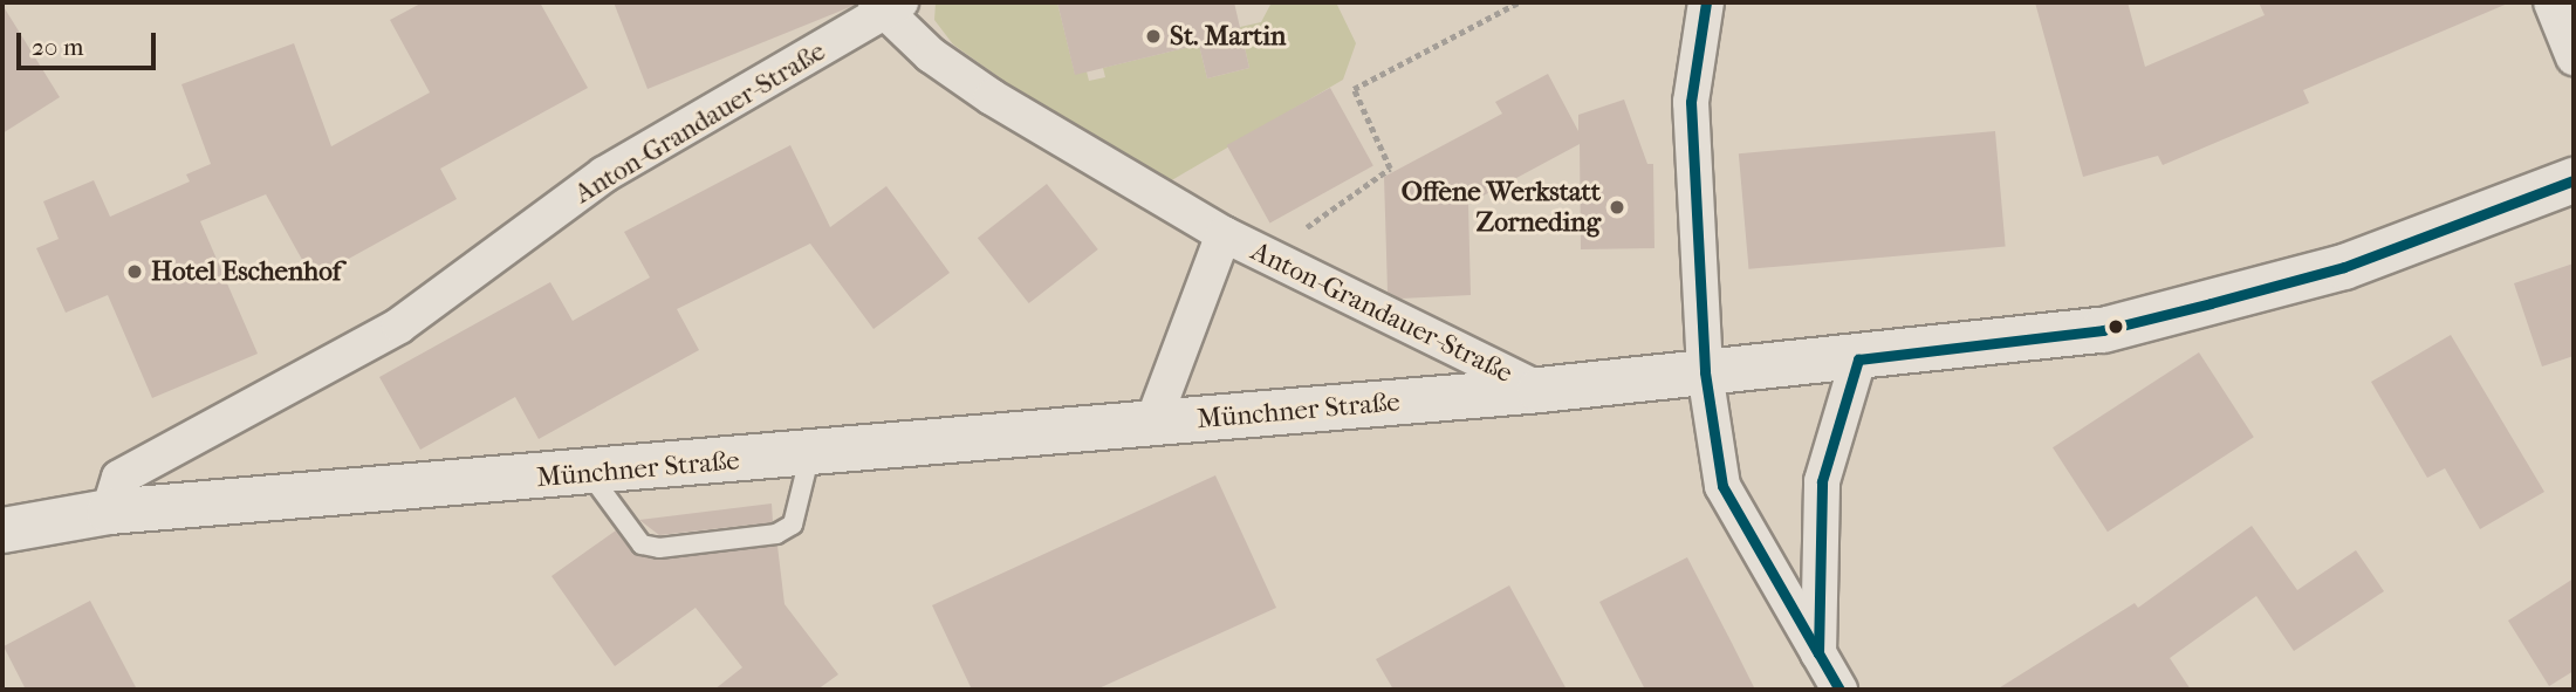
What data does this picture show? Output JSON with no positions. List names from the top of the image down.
{
  "streets": {
    "street": ["Anton-Grandauer-Straße", "Münchner Straße"]
  },
  "crossings": [
    ["Anton-Grandauer-Straße", "Münchner Straße"]
  ],
  "places": ["St. Martin", "Offene Werkstatt Zorneding", "Hotel Eschenhof"],
  "scale_bar": "20 m"
}
